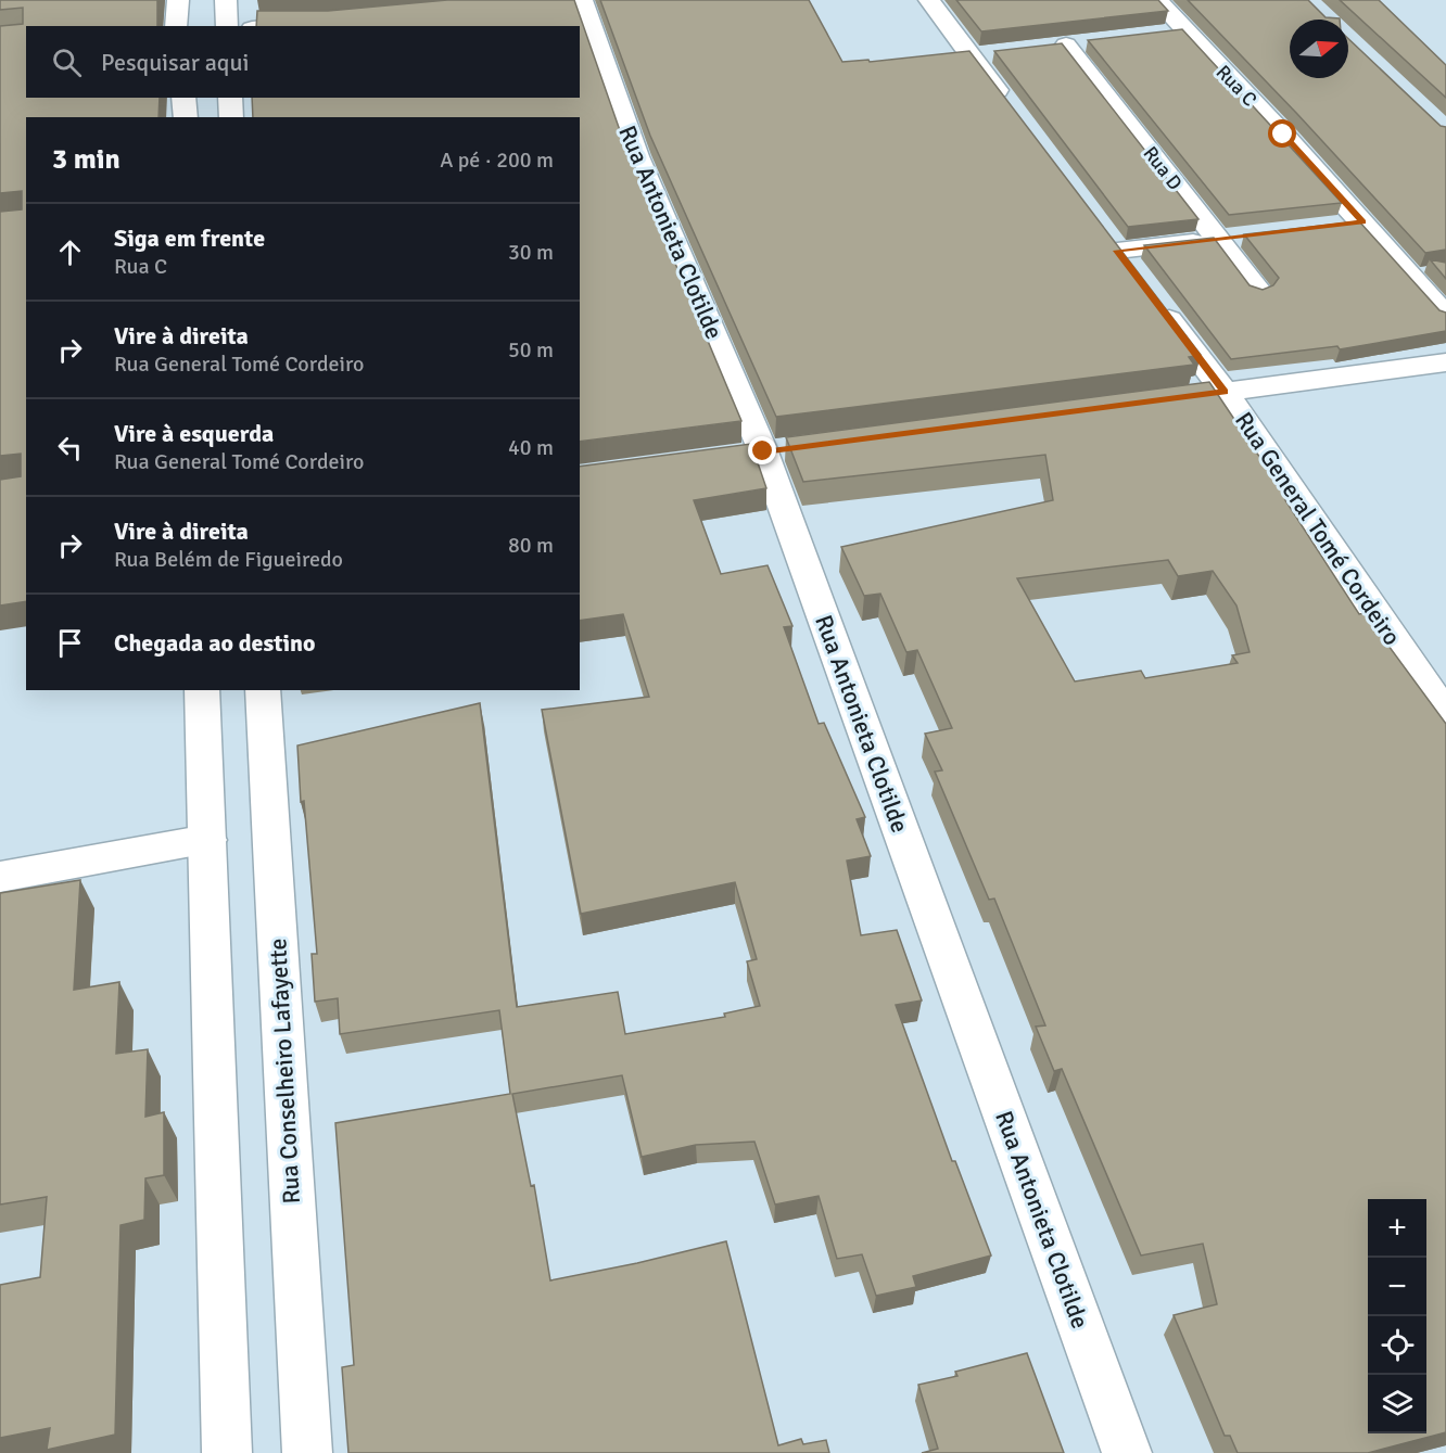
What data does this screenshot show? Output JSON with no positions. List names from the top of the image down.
{
  "streets": {
    "street": [
      "Rua C",
      "Rua D",
      "Rua Antonieta Clotilde",
      "Rua General Tomé Cordeiro",
      "Rua Conselheiro Lafayette"
    ]
  },
  "north": "right",
  "page": {
    "search": "Pesquisar aqui",
    "heading": ["3 min", "A pé · 200 m"],
    "list": [
      ["Siga em frente", "Rua C", "30 m"],
      ["Vire à direita", "Rua General Tomé Cordeiro", "50 m"],
      ["Vire à esquerda", "Rua General Tomé Cordeiro", "40 m"],
      ["Vire à direita", "Rua Belém de Figueiredo", "80 m"],
      "Chegada ao destino"
    ],
    "map_buttons": ["+", "−"]
  }
}
